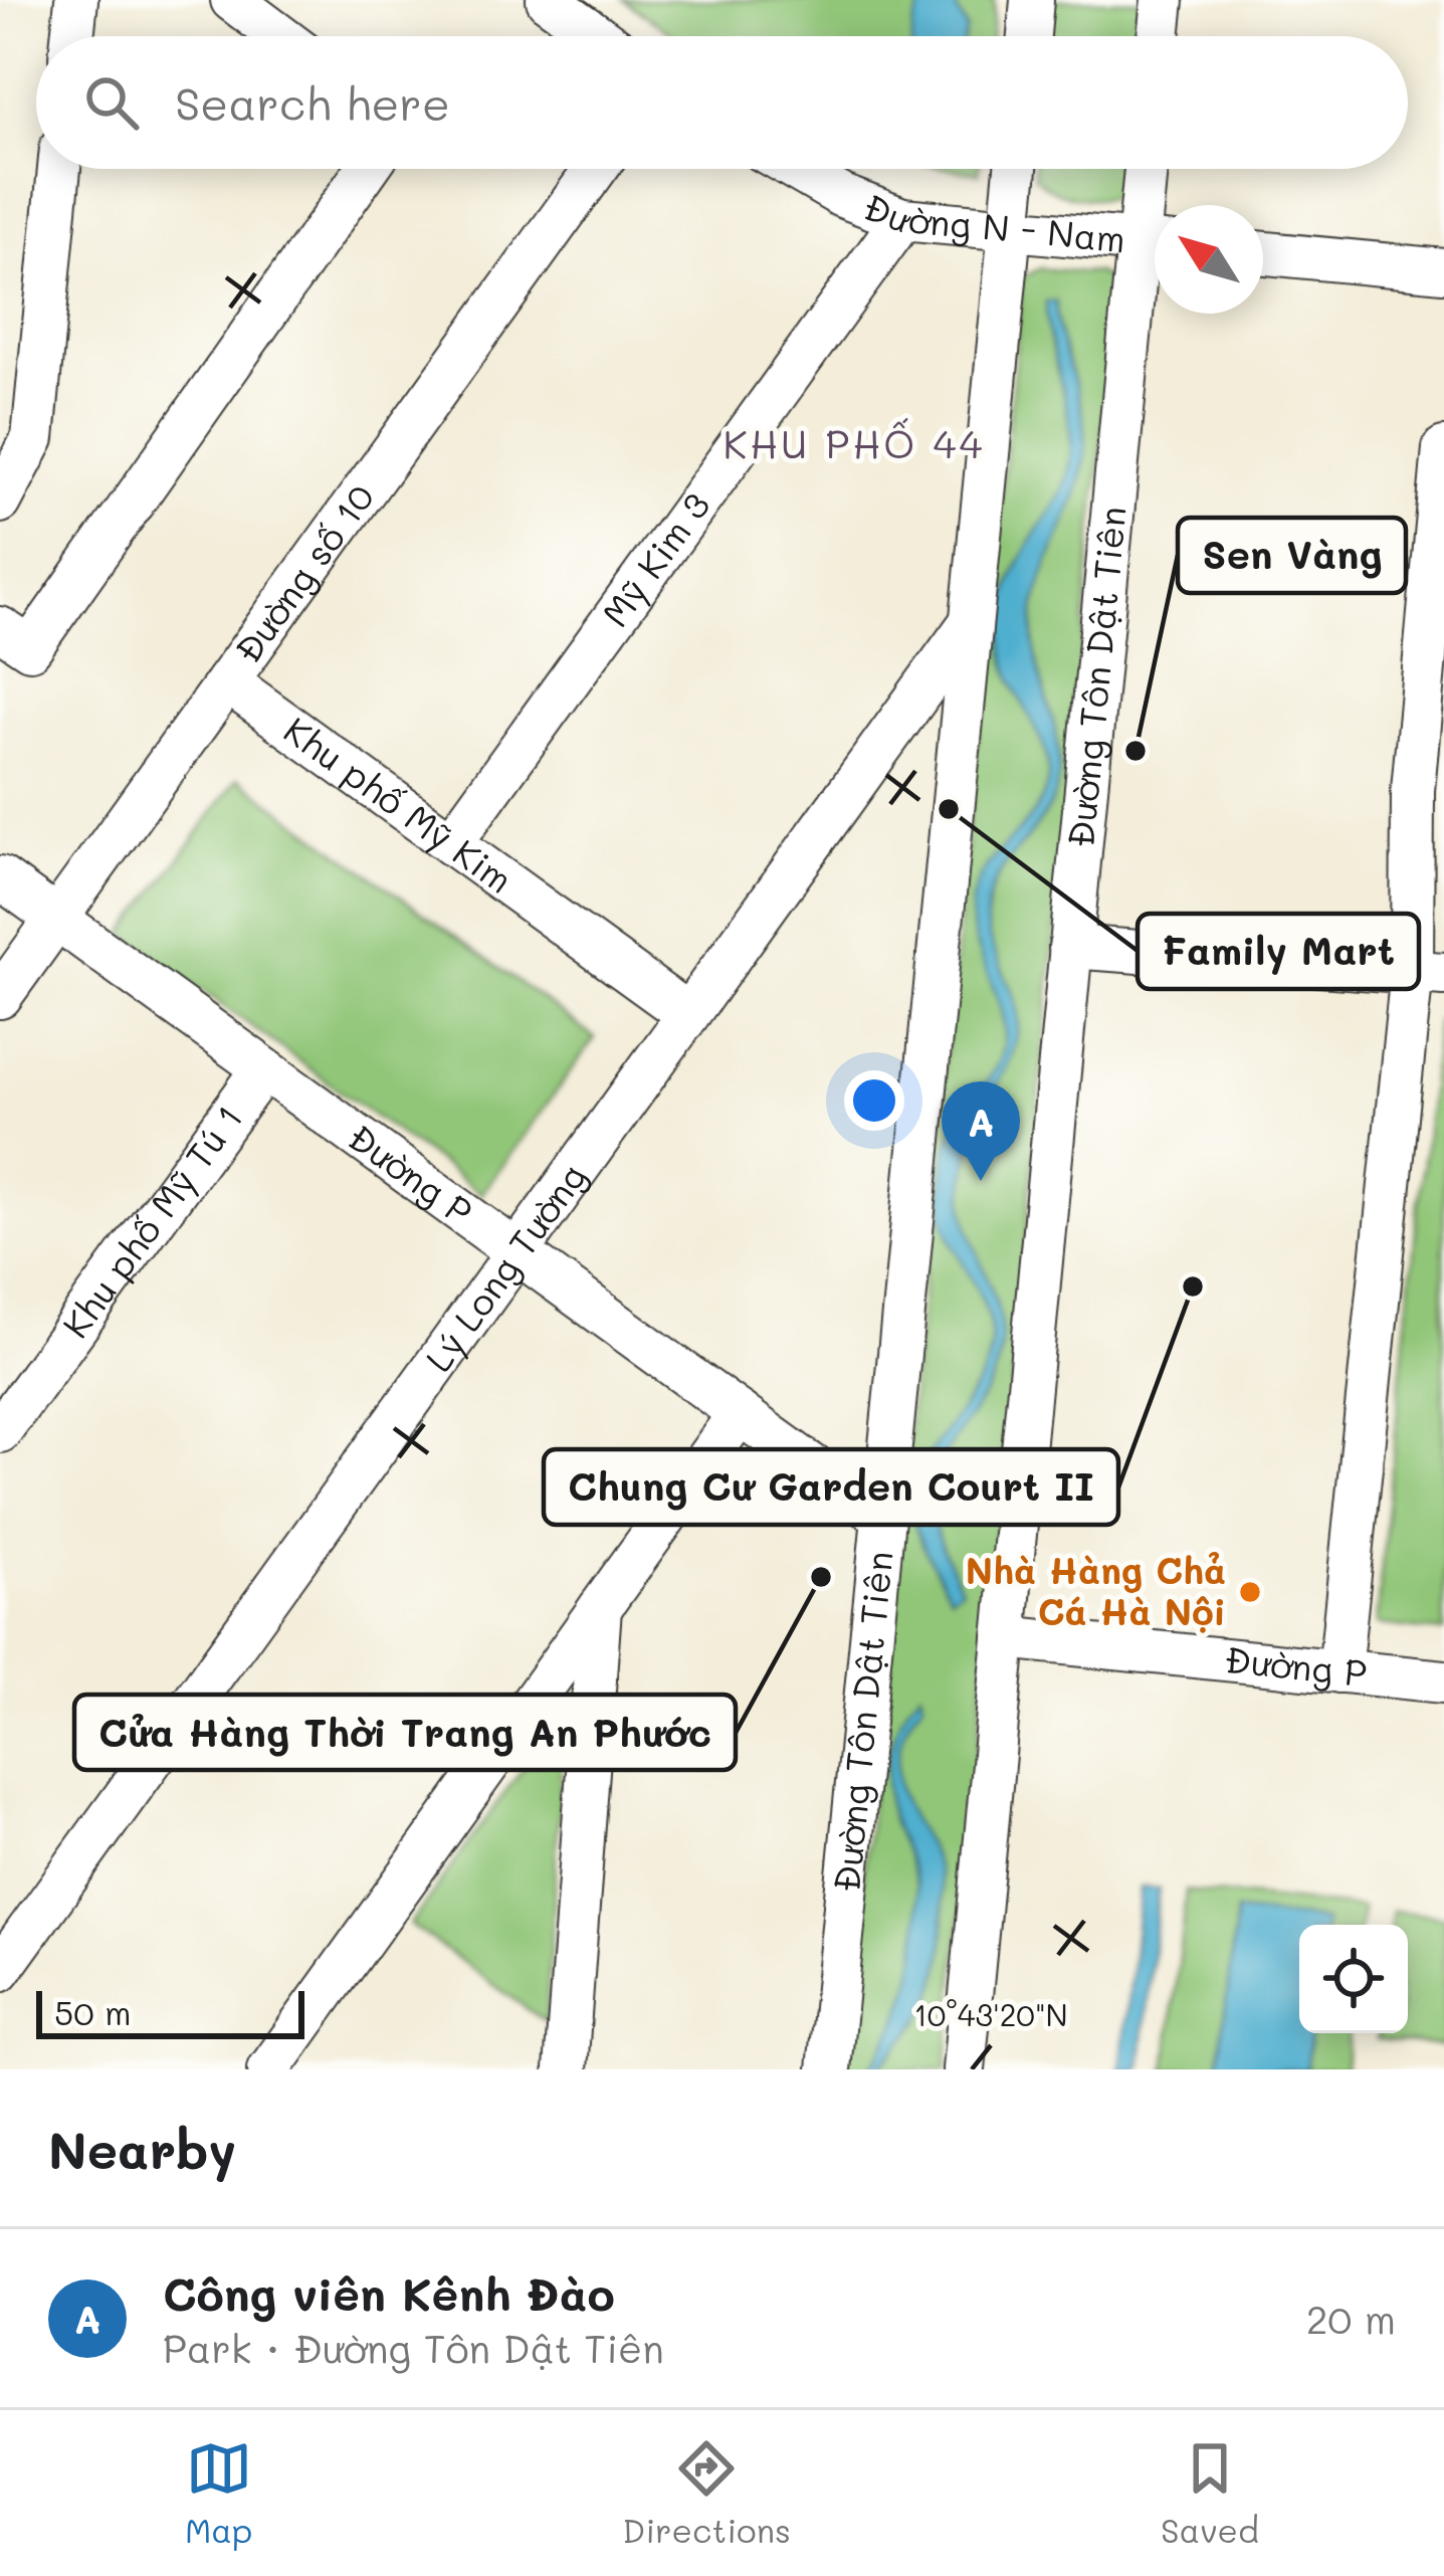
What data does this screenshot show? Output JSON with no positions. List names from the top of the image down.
{
  "streets": {
    "street": [
      "Đường N - Nam",
      "Mỹ Kim 3",
      "Đường số 10",
      "Đường Tôn Dật Tiên",
      "Khu phố Mỹ Kim",
      "Đường P",
      "Khu phố Mỹ Tú 1",
      "Lý Long Tường"
    ]
  },
  "crossings": [
    ["Đường N - Nam", "Mỹ Kim 3"],
    ["Đường N - Nam", "Đường Tôn Dật Tiên"],
    ["Mỹ Kim 3", "Khu phố Mỹ Kim"],
    ["Đường số 10", "Khu phố Mỹ Kim"],
    ["Đường số 10", "Đường P"],
    ["Đường Tôn Dật Tiên", "Đường P"],
    ["Đường Tôn Dật Tiên", "Lý Long Tường"],
    ["Khu phố Mỹ Kim", "Lý Long Tường"],
    ["Đường P", "Khu phố Mỹ Tú 1"],
    ["Đường P", "Lý Long Tường"]
  ],
  "districts": ["KHU PHỐ 44"],
  "places": [
    "Sen Vàng",
    "Family Mart",
    "Chung Cư Garden Court II",
    "Cửa Hàng Thời Trang An Phước",
    "Nhà Hàng Chả Cá Hà Nội"
  ],
  "scale_bar": "50 m",
  "north": "top left",
  "page": {
    "search": "Search here",
    "pins": "A",
    "scale": "50 m",
    "heading": "Nearby",
    "list": [
      {
        "mark": "A",
        "name": "Công viên Kênh Đào",
        "note": "Park · Đường Tôn Dật Tiên",
        "value": "20 m"
      }
    ],
    "nav": ["Map", "Directions", "Saved"]
  },
  "coordinates": ["10°43'20\"N"]
}
